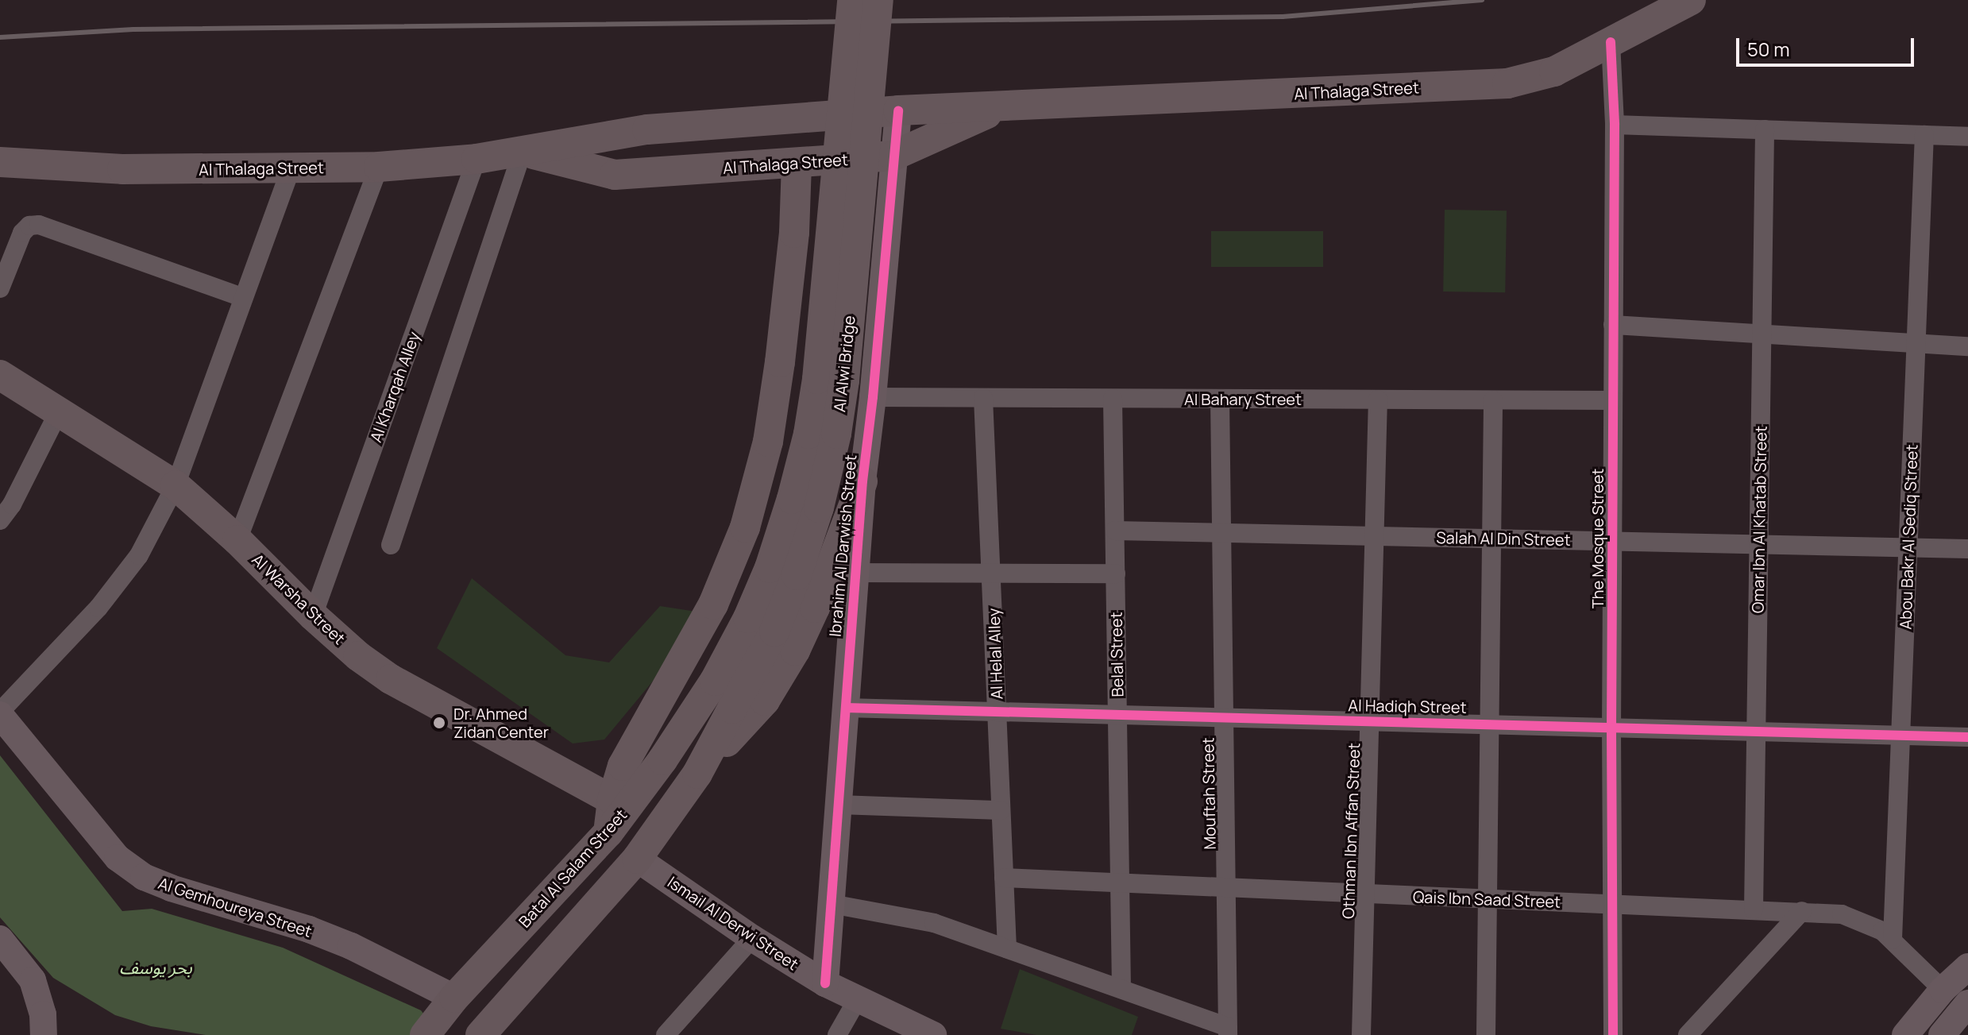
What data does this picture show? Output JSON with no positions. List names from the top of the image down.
{
  "streets": {
    "main road": [
      "Al Thalaga Street",
      "Al Alwi Bridge",
      "Al Warsha Street",
      "Batal Al Salam Street"
    ],
    "street": [
      "Al Kharqah Alley",
      "Al Bahary Street",
      "Omar Ibn Al Khatab Street",
      "Abou Bakr Al Sediq Street",
      "Salah Al Din Street",
      "The Mosque Street",
      "Ibrahim Al Darwish Street",
      "Al Helal Alley",
      "Belal Street",
      "Al Hadiqh Street",
      "Mouftah Street",
      "Othman Ibn Affan Street",
      "Qais Ibn Saad Street",
      "Al Gemhoureya Street",
      "Ismail Al Derwi Street"
    ]
  },
  "crossings": [
    ["Al Thalaga Street", "Al Kharqah Alley"],
    ["Al Thalaga Street", "The Mosque Street"],
    ["Al Thalaga Street", "Ibrahim Al Darwish Street"],
    ["Al Alwi Bridge", "Batal Al Salam Street"],
    ["Al Kharqah Alley", "Al Warsha Street"],
    ["Al Bahary Street", "The Mosque Street"],
    ["Al Bahary Street", "Ibrahim Al Darwish Street"],
    ["Al Bahary Street", "Al Helal Alley"],
    ["Al Bahary Street", "Belal Street"],
    ["Al Bahary Street", "Mouftah Street"],
    ["Al Bahary Street", "Othman Ibn Affan Street"],
    ["Omar Ibn Al Khatab Street", "Salah Al Din Street"],
    ["Omar Ibn Al Khatab Street", "Al Hadiqh Street"],
    ["Omar Ibn Al Khatab Street", "Qais Ibn Saad Street"],
    ["Abou Bakr Al Sediq Street", "Salah Al Din Street"],
    ["Abou Bakr Al Sediq Street", "Al Hadiqh Street"],
    ["Abou Bakr Al Sediq Street", "Qais Ibn Saad Street"],
    ["Salah Al Din Street", "The Mosque Street"],
    ["Salah Al Din Street", "Belal Street"],
    ["Salah Al Din Street", "Mouftah Street"],
    ["Salah Al Din Street", "Othman Ibn Affan Street"],
    ["The Mosque Street", "Al Hadiqh Street"],
    ["The Mosque Street", "Qais Ibn Saad Street"],
    ["Ibrahim Al Darwish Street", "Al Hadiqh Street"],
    ["Ibrahim Al Darwish Street", "Ismail Al Derwi Street"],
    ["Al Helal Alley", "Al Hadiqh Street"],
    ["Al Helal Alley", "Qais Ibn Saad Street"],
    ["Belal Street", "Al Hadiqh Street"],
    ["Belal Street", "Qais Ibn Saad Street"],
    ["Al Hadiqh Street", "Mouftah Street"],
    ["Al Hadiqh Street", "Othman Ibn Affan Street"],
    ["Mouftah Street", "Qais Ibn Saad Street"],
    ["Othman Ibn Affan Street", "Qais Ibn Saad Street"],
    ["Batal Al Salam Street", "Al Gemhoureya Street"]
  ],
  "water": ["بحر يوسف"],
  "places": ["Dr. Ahmed Zidan Center"],
  "scale_bar": "50 m"
}
